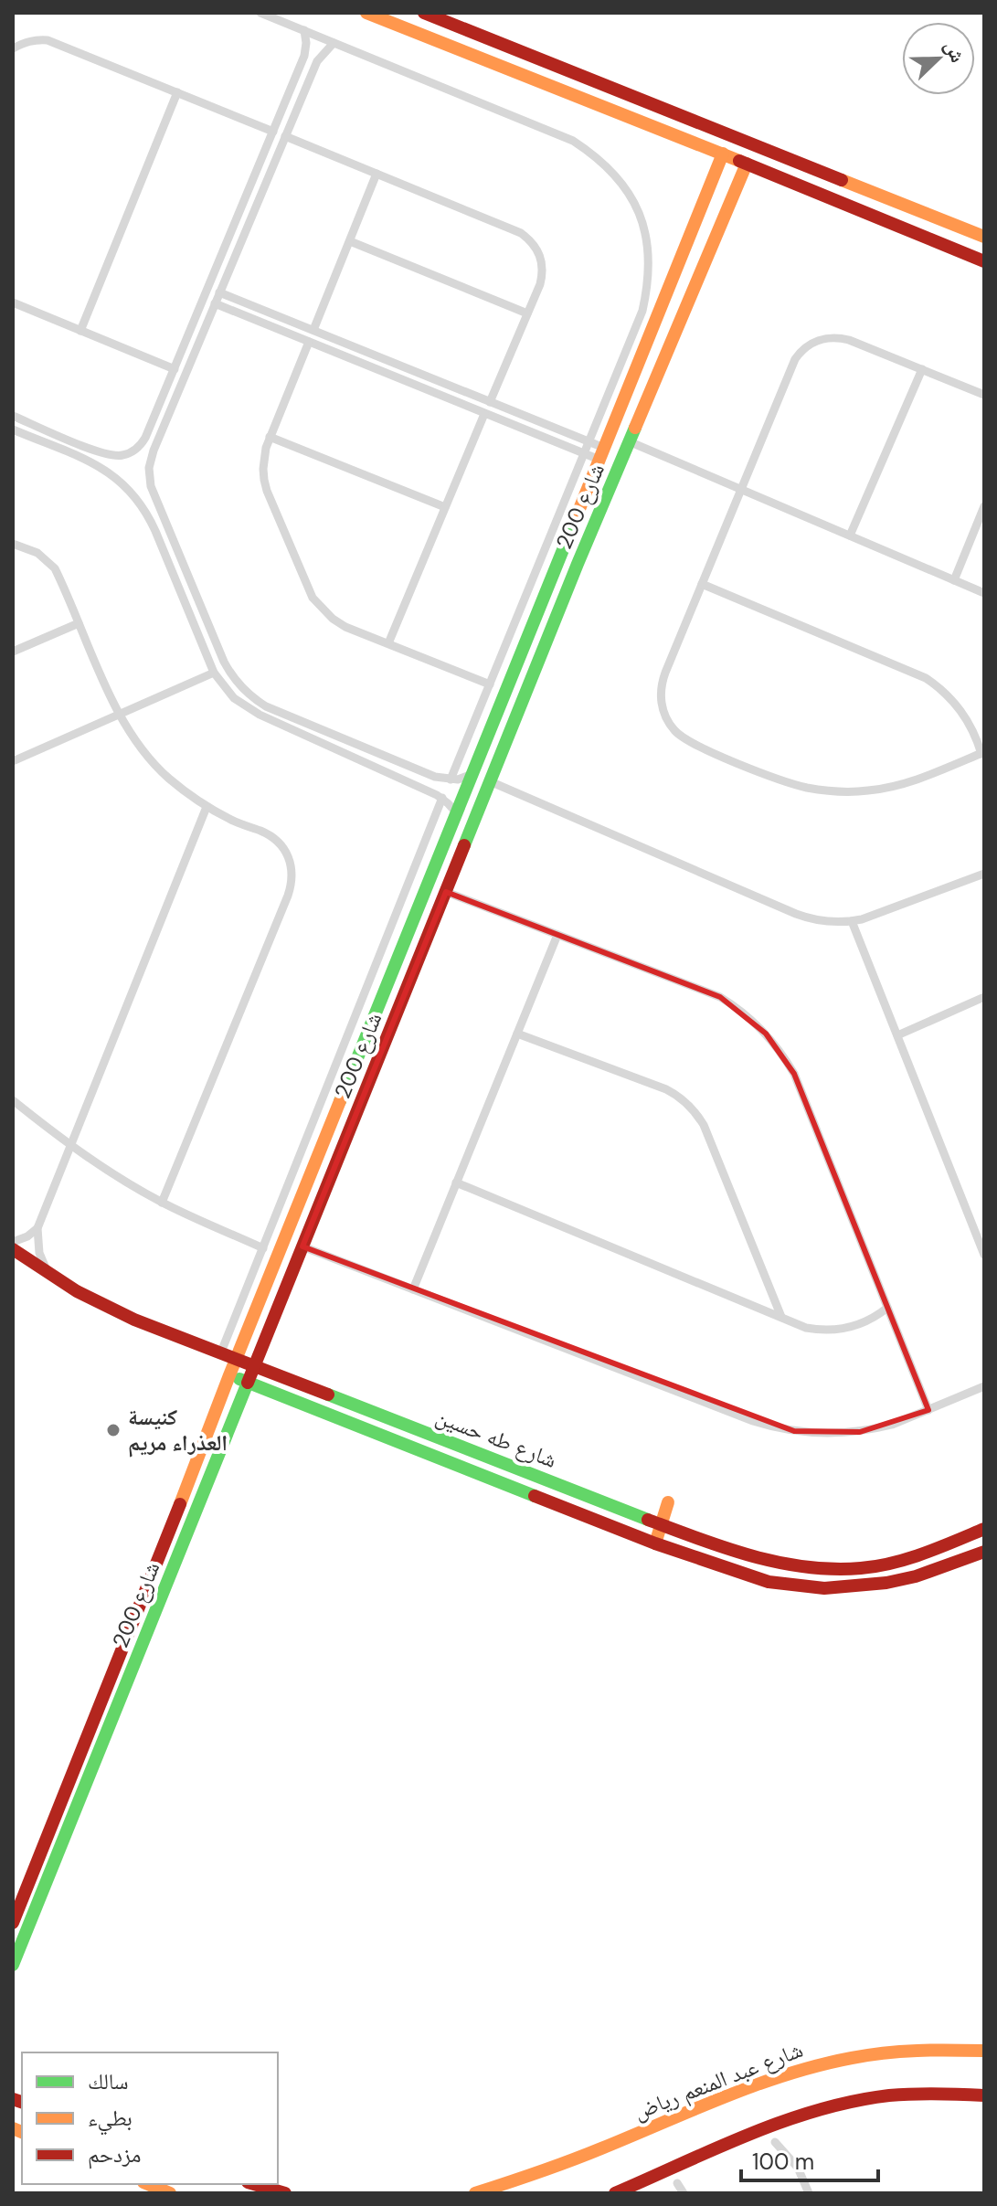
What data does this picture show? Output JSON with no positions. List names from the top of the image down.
{
  "streets": {
    "street": ["شارع 200", "شارع طه حسين", "شارع عبد المنعم رياض"]
  },
  "crossings": [
    ["شارع 200", "شارع طه حسين"]
  ],
  "places": ["كنيسة العذراء مريم"],
  "legend": ["سالك", "بطيء", "مزدحم"],
  "scale_bar": "100 m",
  "north": "top right"
}
